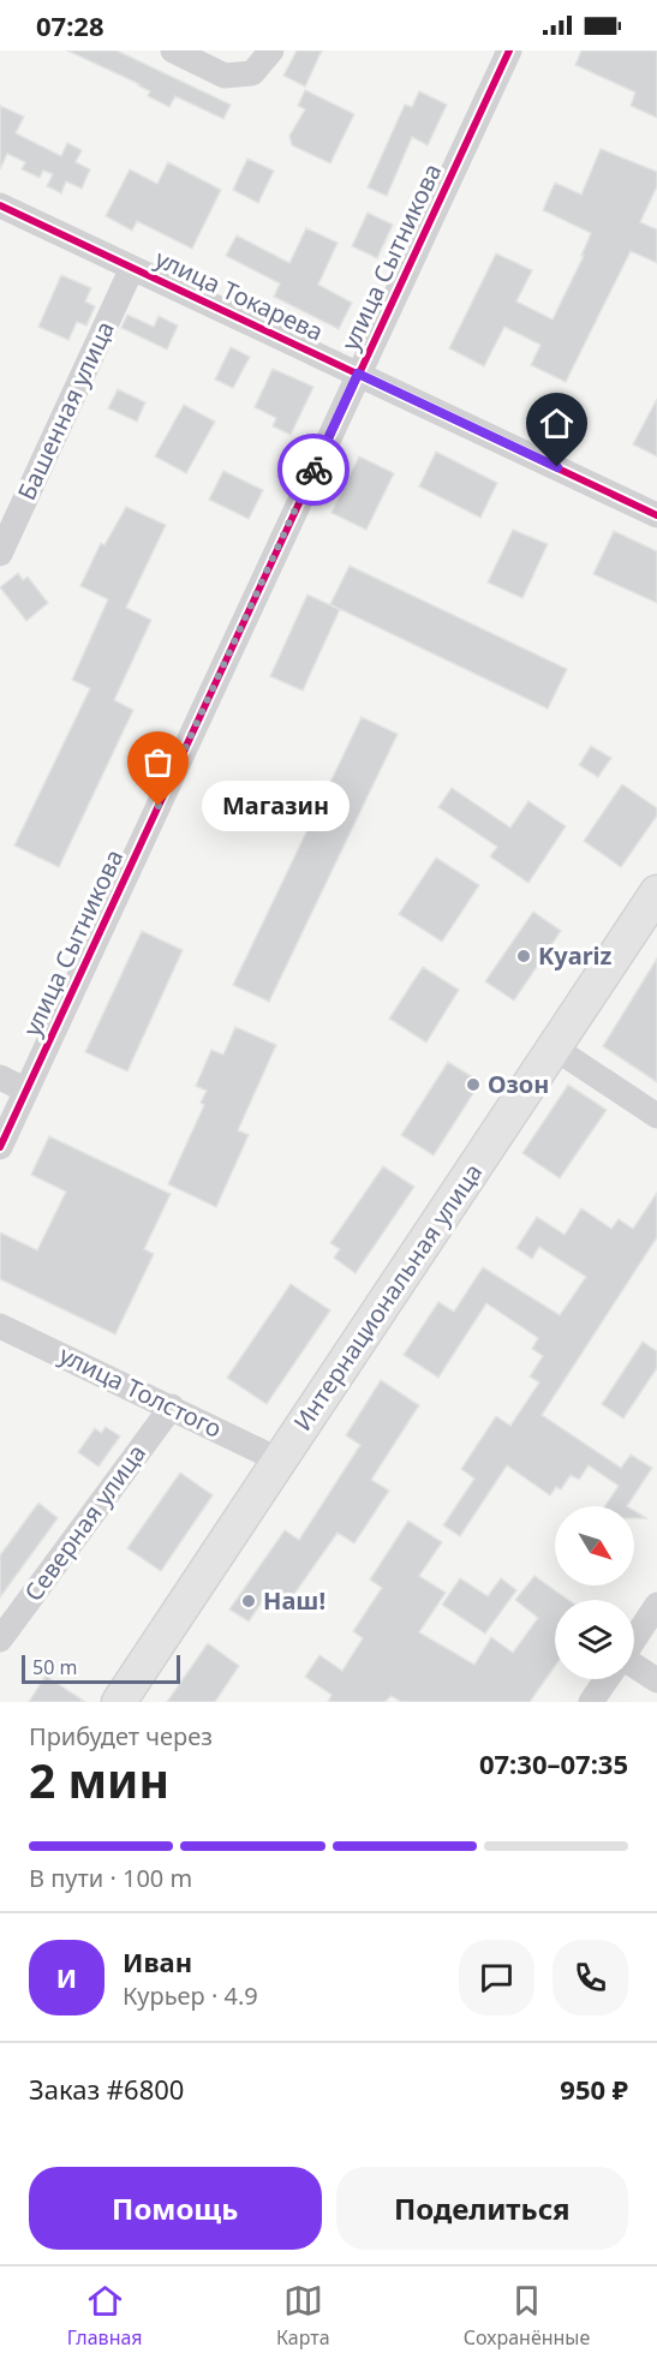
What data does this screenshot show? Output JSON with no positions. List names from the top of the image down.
{
  "streets": {
    "main road": ["Интернациональная улица"],
    "street": [
      "улица Сытникова",
      "улица Токарева",
      "Башенная улица",
      "улица Толстого",
      "Северная улица"
    ]
  },
  "crossings": [
    ["улица Сытникова", "улица Токарева"],
    ["улица Токарева", "Башенная улица"],
    ["Интернациональная улица", "улица Толстого"],
    ["улица Толстого", "Северная улица"]
  ],
  "places": [
    "Магазин",
    "Kyariz",
    "Озон",
    "Наш!"
  ],
  "scale_bar": "50 m",
  "north": "bottom right",
  "page": {
    "status": "07:28",
    "bubble": "Магазин",
    "scale": "50 m",
    "heading": ["2 мин", "Прибудет через", "07:30–07:35"],
    "panel": [
      "Иван",
      "Курьер · 4.9",
      "Заказ #6800",
      "950 ₽"
    ],
    "bar": "В пути · 100 m",
    "round": "И",
    "buttons": ["Помощь", "Поделиться"],
    "tabs": ["Главная", "Карта", "Сохранённые"]
  }
}
